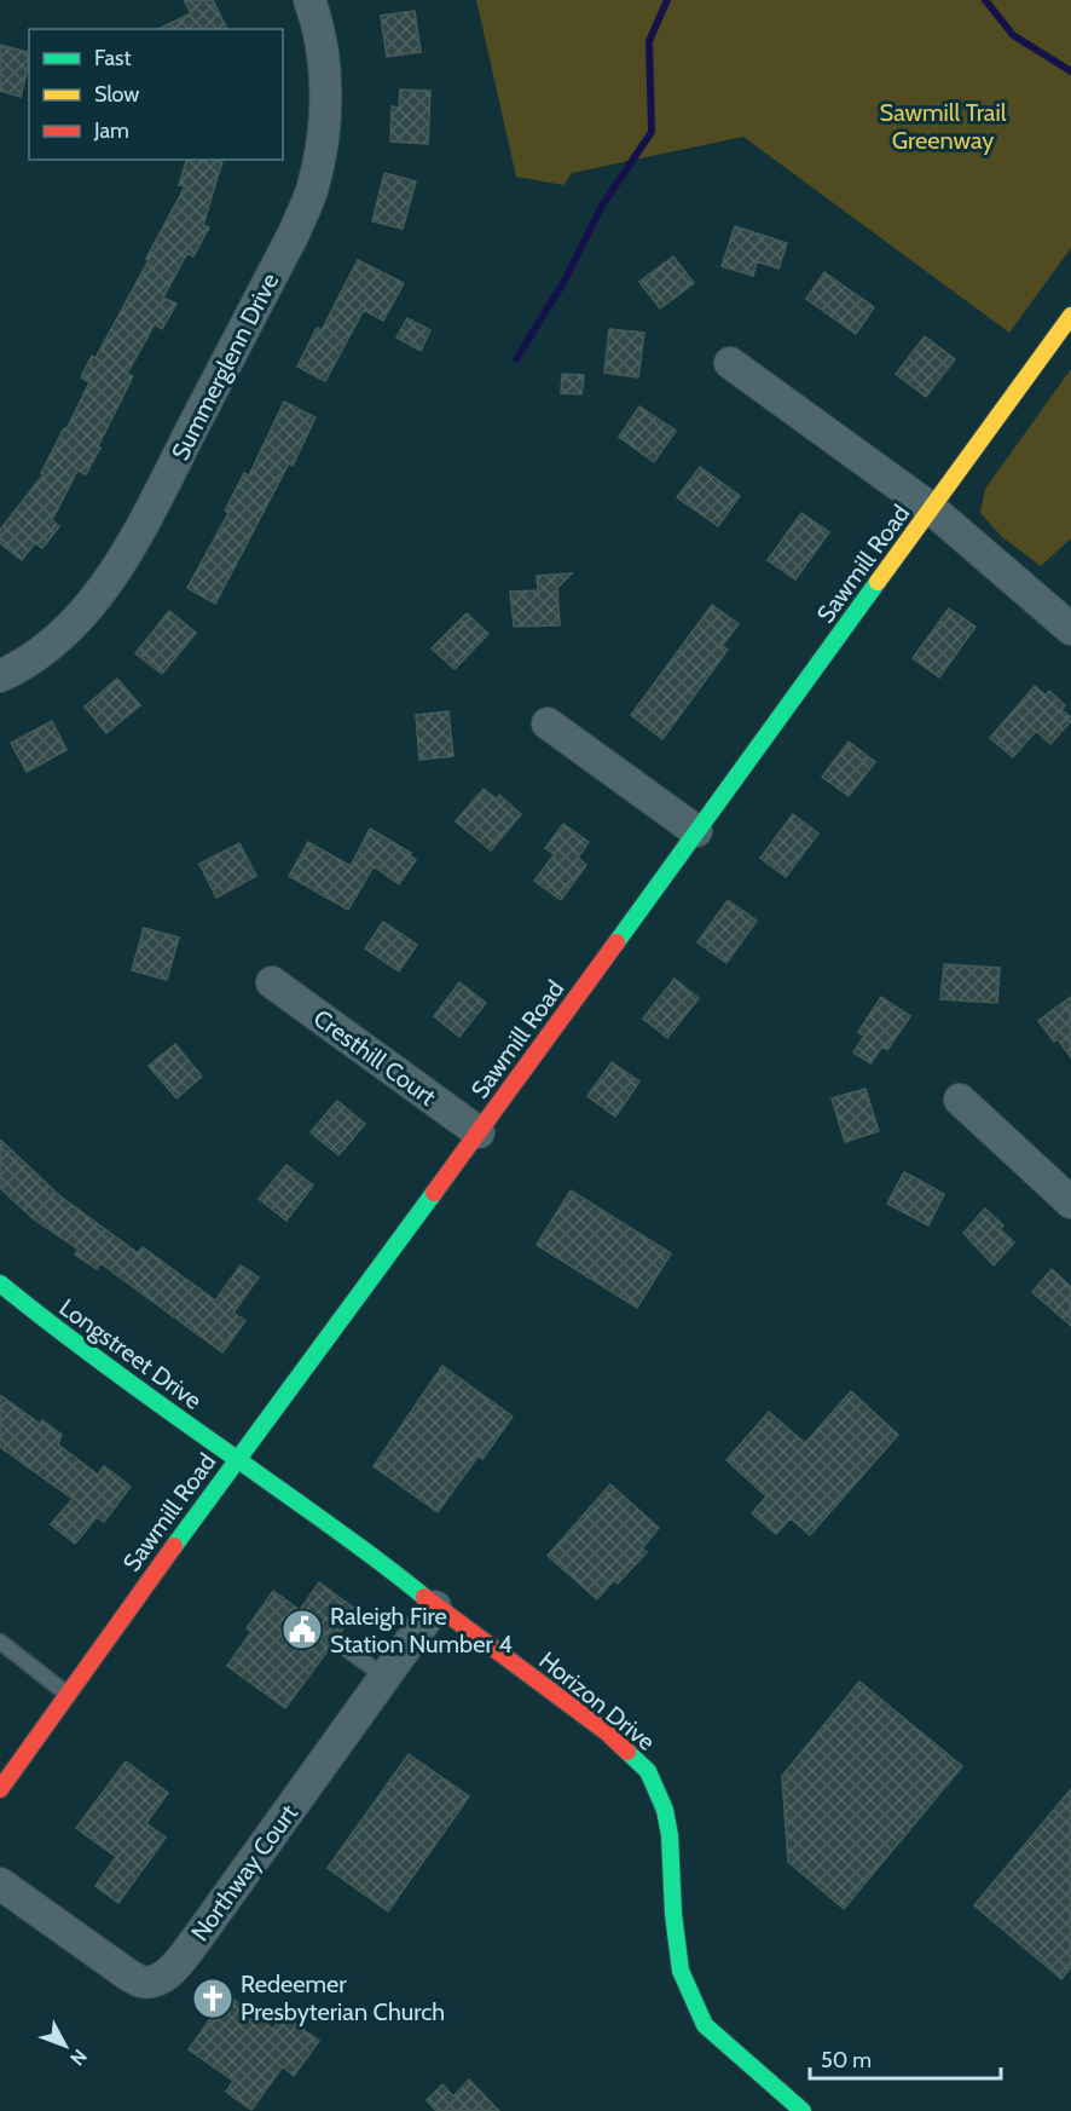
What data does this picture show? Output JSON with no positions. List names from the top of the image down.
{
  "streets": {
    "street": [
      "Summerglenn Drive",
      "Sawmill Road",
      "Cresthill Court",
      "Longstreet Drive",
      "Horizon Drive",
      "Northway Court"
    ]
  },
  "crossings": [
    ["Sawmill Road", "Cresthill Court"],
    ["Sawmill Road", "Longstreet Drive"],
    ["Sawmill Road", "Horizon Drive"],
    ["Longstreet Drive", "Horizon Drive"],
    ["Horizon Drive", "Northway Court"]
  ],
  "parks": ["Sawmill Trail Greenway"],
  "places": {
    "public building": ["Raleigh Fire Station Number 4"],
    "church": ["Redeemer Presbyterian Church"]
  },
  "legend": ["Fast", "Slow", "Jam"],
  "scale_bar": "50 m",
  "north": "bottom right"
}
